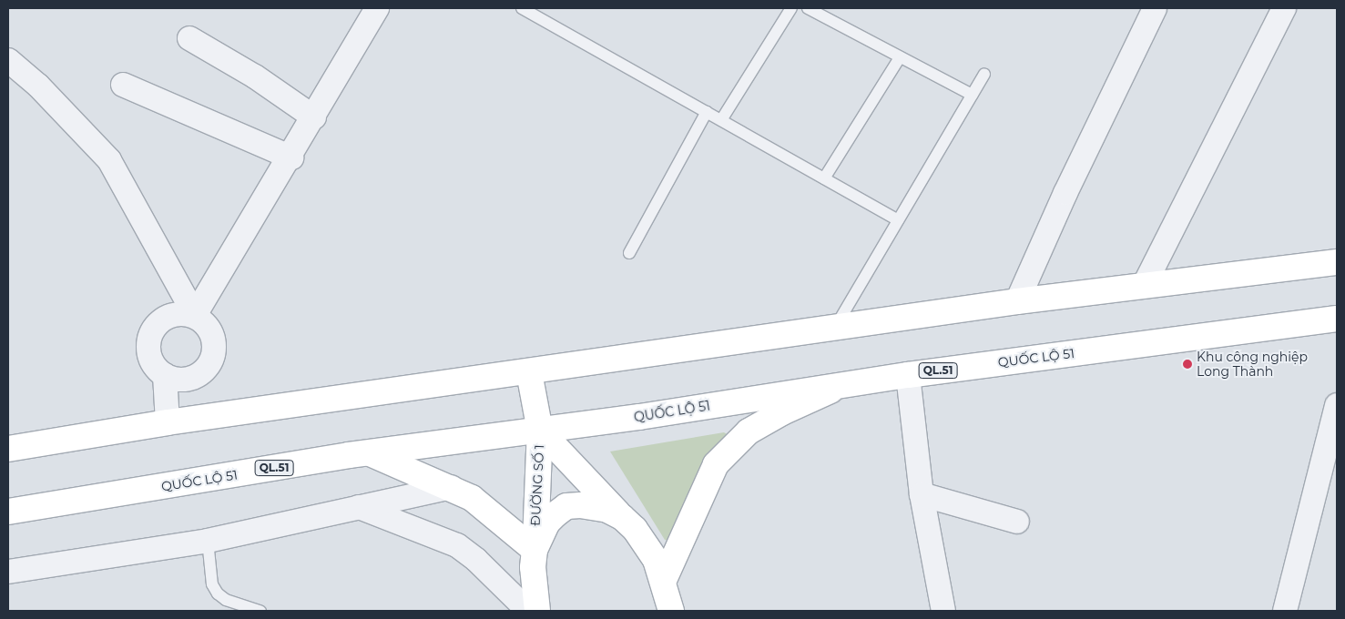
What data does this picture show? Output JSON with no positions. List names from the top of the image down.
{
  "streets": {
    "main road": ["QUỐC LỘ 51", "QL.51", "ĐƯỜNG SỐ 1"]
  },
  "crossings": [
    ["QUỐC LỘ 51", "ĐƯỜNG SỐ 1"]
  ],
  "places": ["Khu công nghiệp Long Thành"]
}
